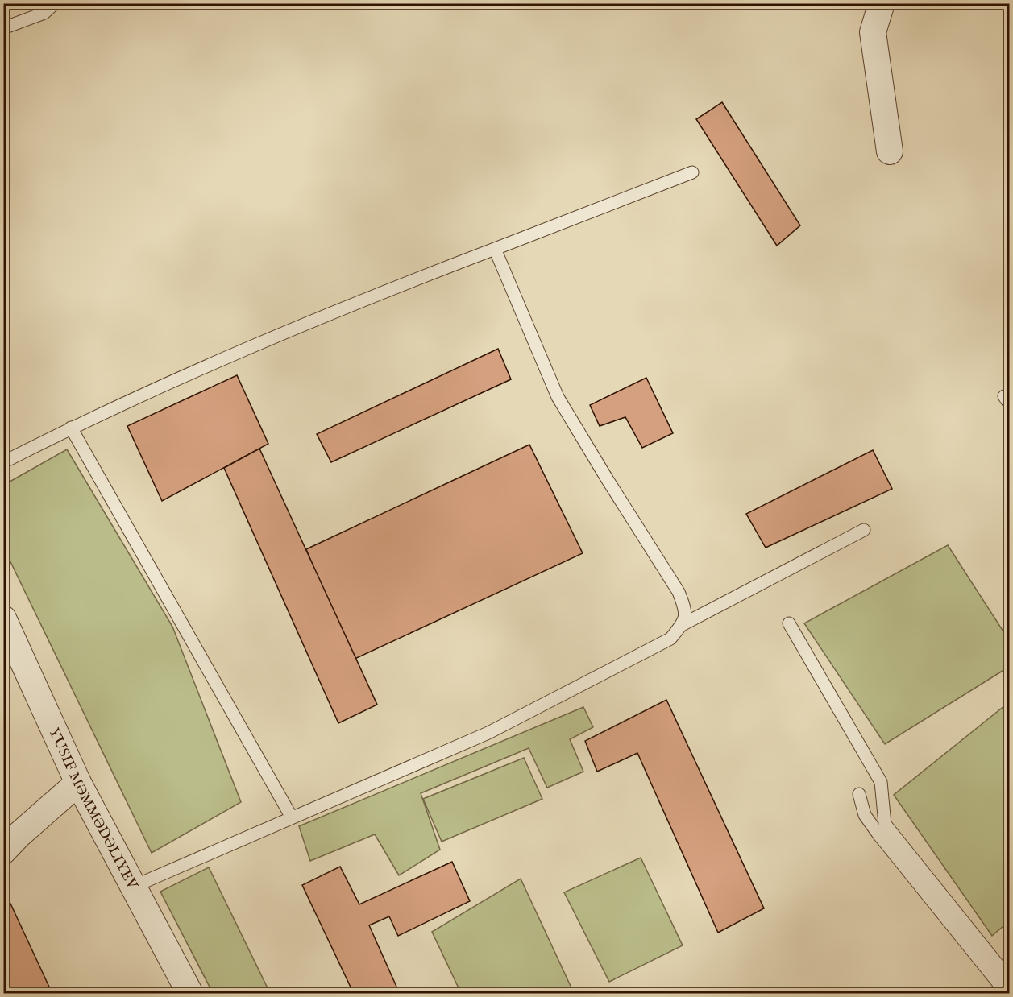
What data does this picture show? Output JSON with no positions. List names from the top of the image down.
{
  "streets": {
    "street": ["YUSIF MƏMMƏDƏLIYEV"]
  }
}
